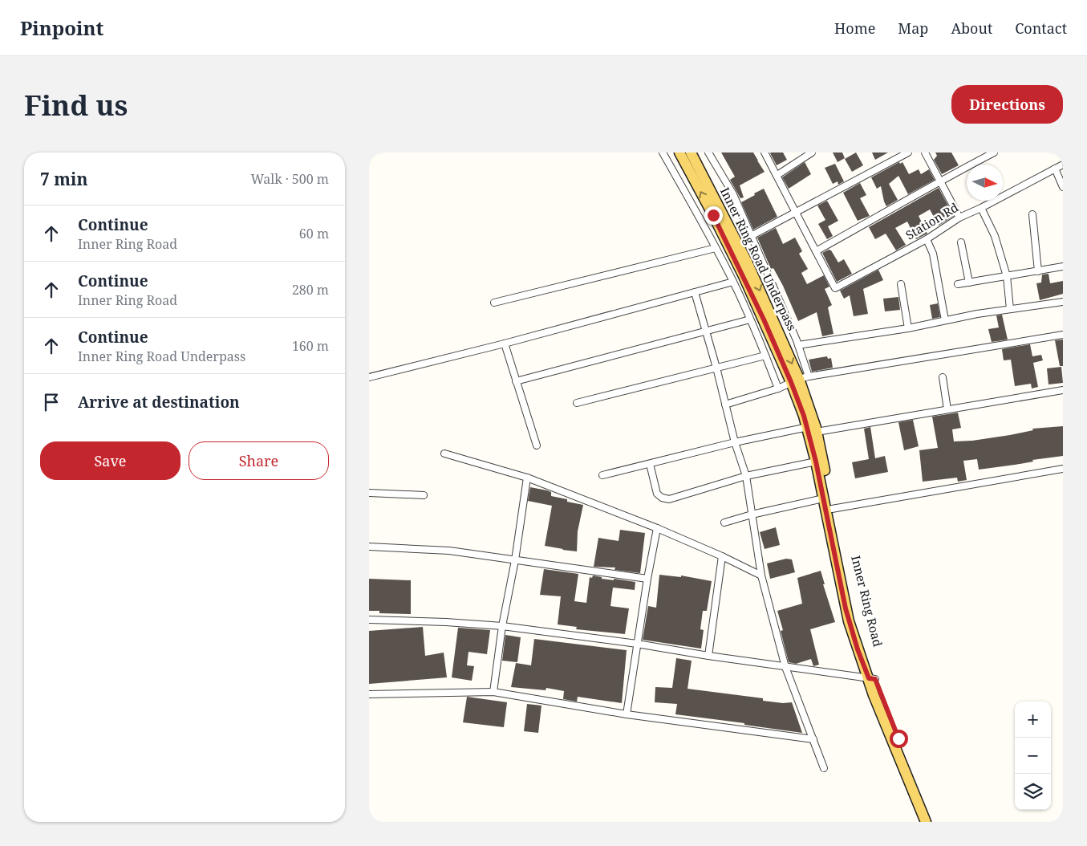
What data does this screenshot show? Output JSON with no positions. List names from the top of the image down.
{
  "streets": {
    "main road": ["Inner Ring Road Underpass", "Inner Ring Road"],
    "street": ["Station Rd"]
  },
  "crossings": [
    ["Inner Ring Road Underpass", "Inner Ring Road"]
  ],
  "north": "right",
  "page": {
    "header": "Pinpoint",
    "nav": [
      "Home",
      "Map",
      "About",
      "Contact"
    ],
    "buttons": [
      "Directions",
      ["Save", "Share"]
    ],
    "title": "Find us",
    "heading": ["7 min", "Walk · 500 m"],
    "list": [
      ["Continue", "Inner Ring Road", "60 m"],
      ["Continue", "Inner Ring Road", "280 m"],
      ["Continue", "Inner Ring Road Underpass", "160 m"],
      "Arrive at destination"
    ],
    "map_buttons": ["+", "−"]
  }
}
